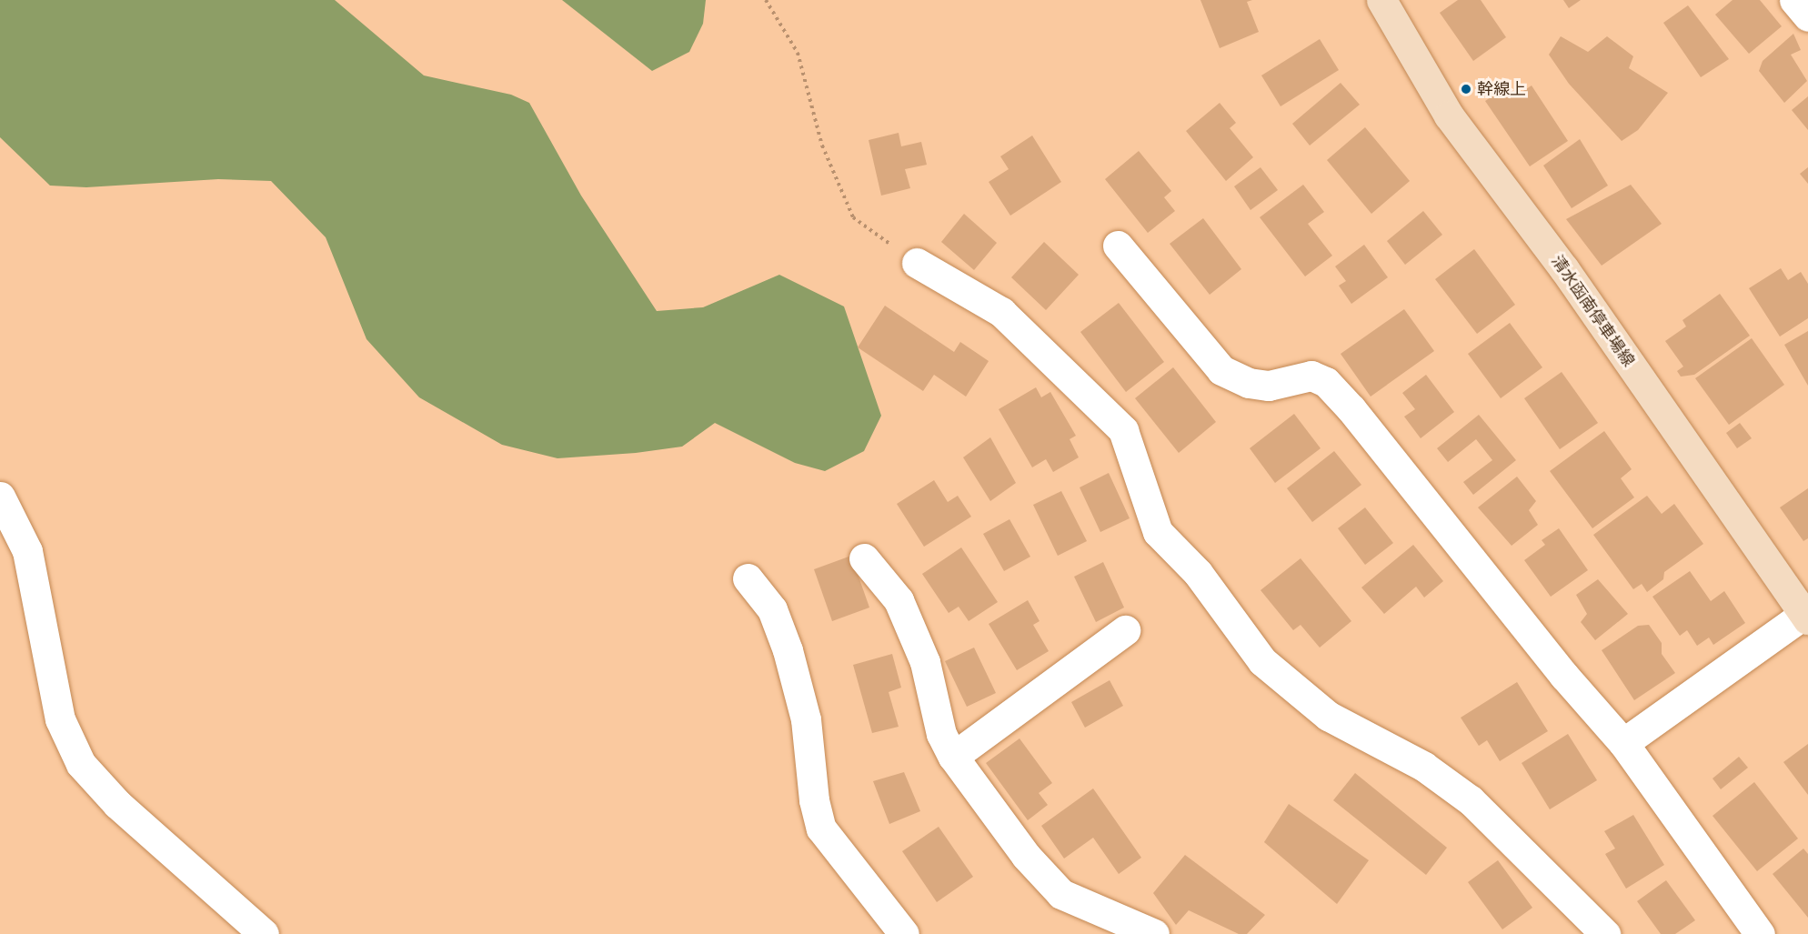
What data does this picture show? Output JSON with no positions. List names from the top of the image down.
{
  "streets": {
    "main road": ["清水函南停車場線"]
  },
  "places": ["幹線上"]
}
